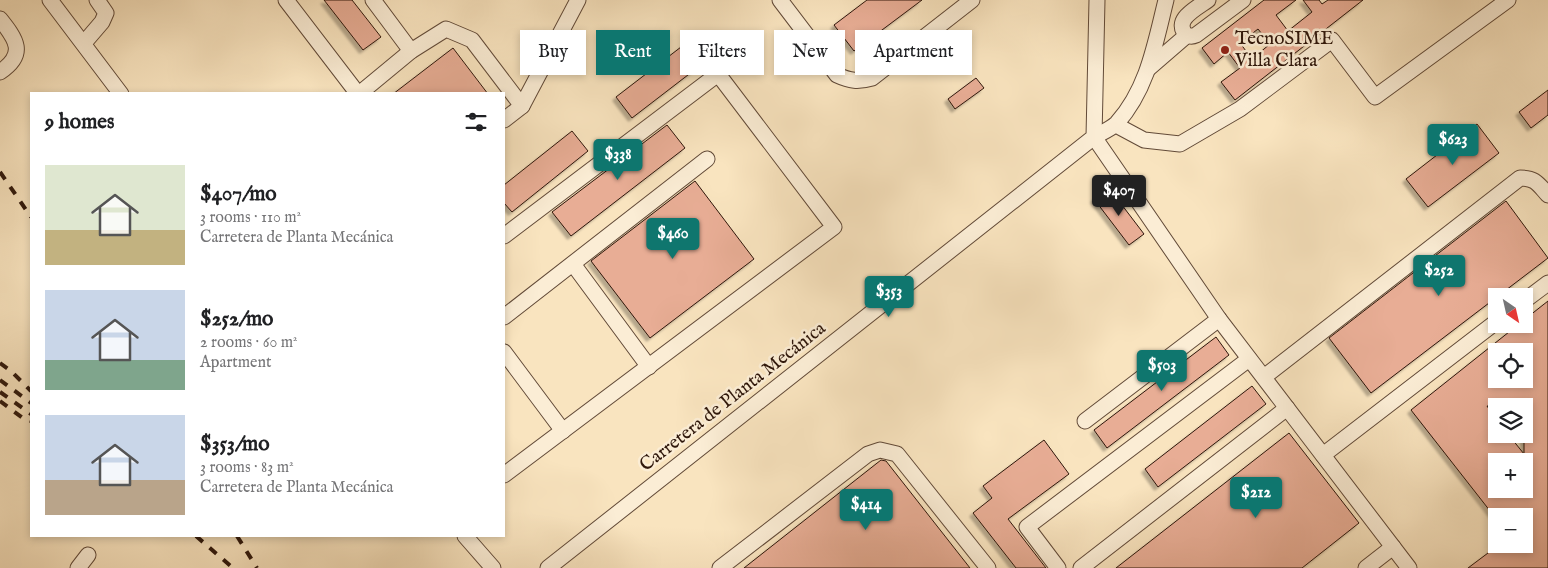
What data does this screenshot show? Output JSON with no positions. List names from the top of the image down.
{
  "streets": {
    "street": ["Carretera de Planta Mecánica"]
  },
  "places": ["TecnoSIME Villa Clara"],
  "north": "bottom right",
  "page": {
    "chip": [
      "Buy",
      "Rent",
      "Filters",
      "New",
      "Apartment"
    ],
    "heading": "9 homes",
    "price": [
      "$623",
      "$338",
      "$407",
      "$460",
      "$252",
      "$353",
      "$503",
      "$212",
      "$414"
    ],
    "list": [
      {
        "name": "$407/mo",
        "note": "3 rooms · 110 m² · Carretera de Planta Mecánica"
      },
      {
        "name": "$252/mo",
        "note": "2 rooms · 60 m² · Apartment"
      },
      {
        "name": "$353/mo",
        "note": "3 rooms · 83 m² · Carretera de Planta Mecánica"
      }
    ],
    "map_buttons": ["+", "−"]
  }
}
